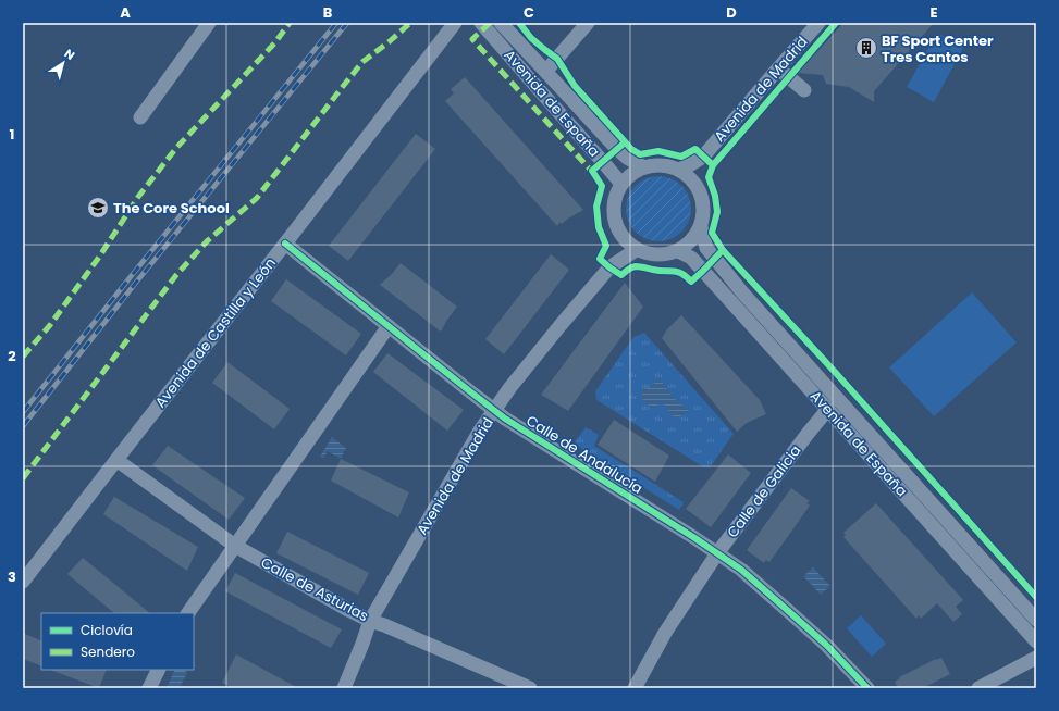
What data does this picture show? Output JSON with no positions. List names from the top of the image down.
{
  "streets": {
    "street": [
      "Avenida de Madrid",
      "Avenida de España",
      "Avenida de Castilla y León",
      "Calle de Andalucía",
      "Calle de Galicia",
      "Calle de Asturias"
    ]
  },
  "crossings": [
    ["Avenida de Madrid", "Avenida de España"],
    ["Avenida de Madrid", "Calle de Andalucía"],
    ["Avenida de Madrid", "Calle de Asturias"],
    ["Avenida de España", "Calle de Galicia"],
    ["Avenida de Castilla y León", "Calle de Andalucía"],
    ["Avenida de Castilla y León", "Calle de Asturias"],
    ["Calle de Andalucía", "Calle de Galicia"]
  ],
  "places": {
    "building": ["BF Sport Center Tres Cantos"],
    "school or university": ["The Core School"]
  },
  "legend": ["Ciclovía", "Sendero"],
  "north": "top right",
  "grid": {
    "columns": [
      "A",
      "B",
      "C",
      "D",
      "E"
    ],
    "rows": ["1", "2", "3"]
  }
}
